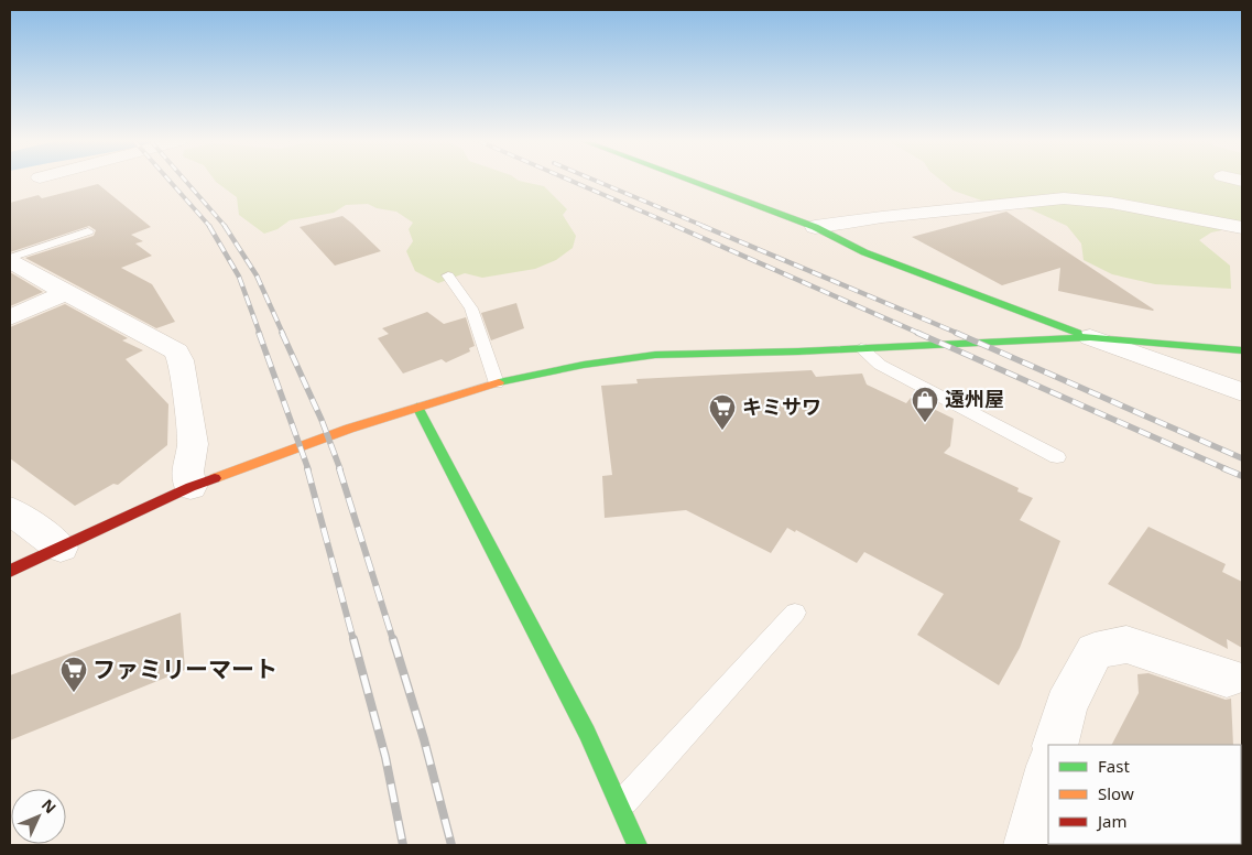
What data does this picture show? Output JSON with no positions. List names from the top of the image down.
{
  "places": {
    "shop": ["遠州屋"],
    "supermarket": ["キミサワ", "ファミリーマート"]
  },
  "legend": ["Fast", "Slow", "Jam"],
  "north": "top right"
}
